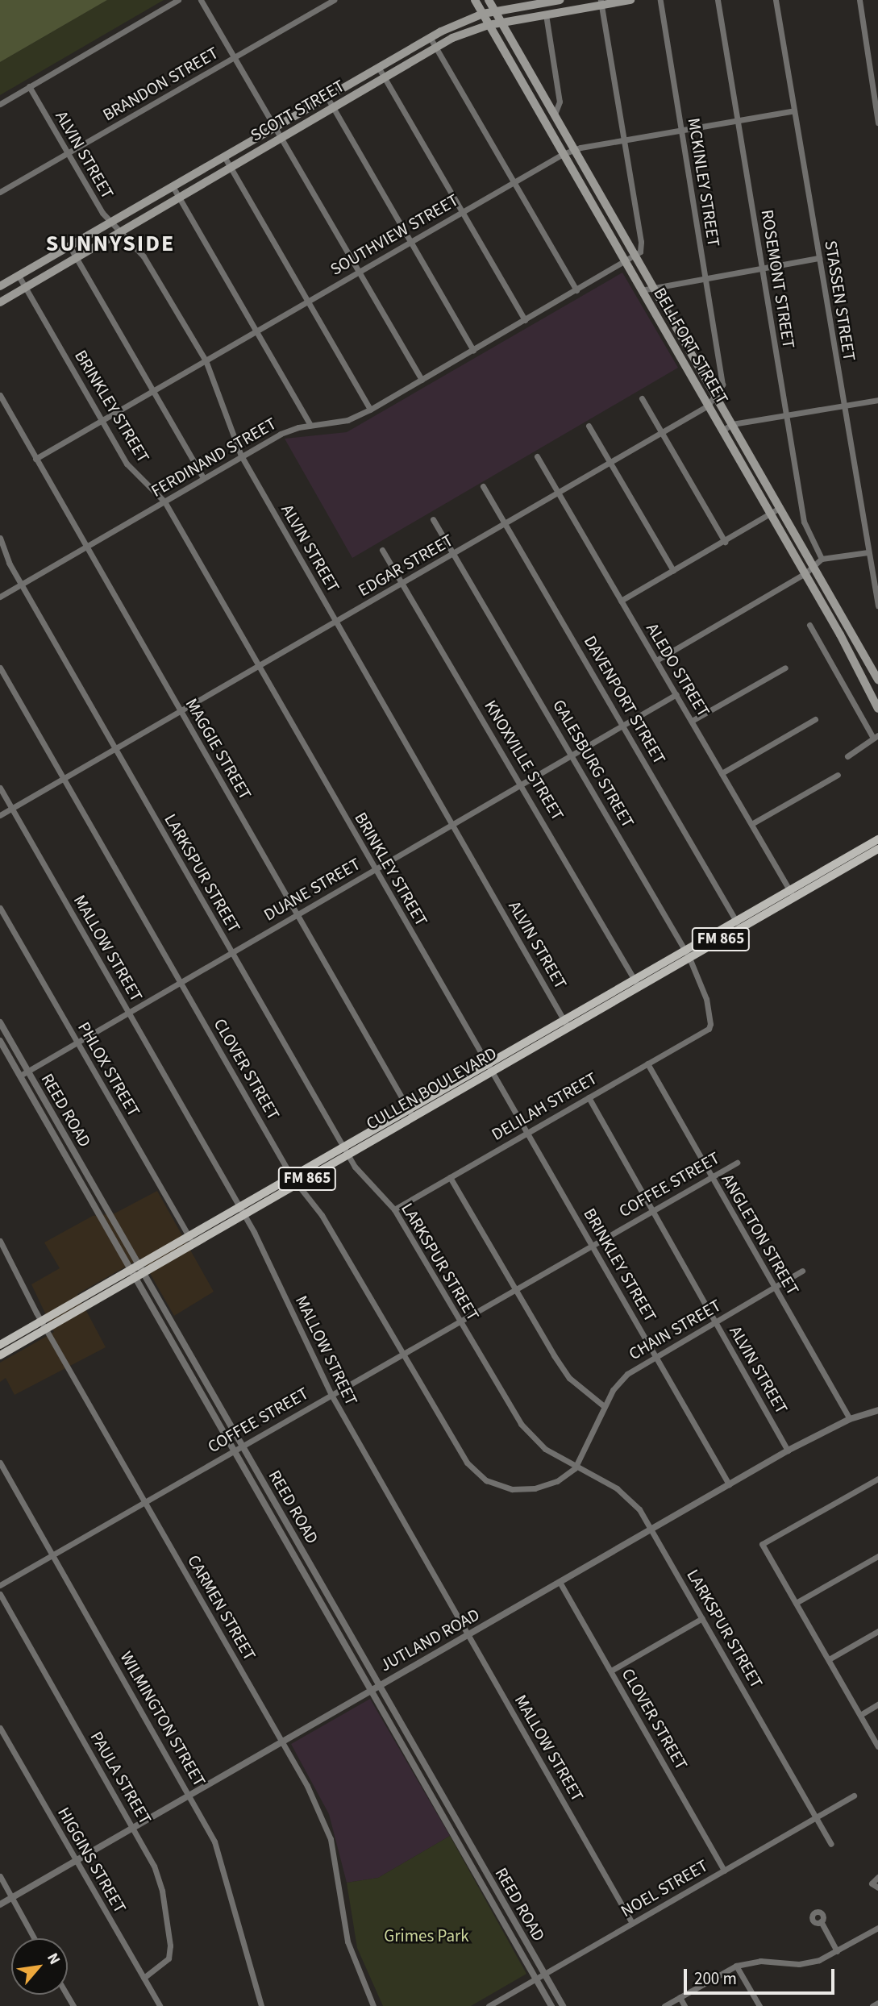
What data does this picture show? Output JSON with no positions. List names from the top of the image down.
{
  "streets": {
    "main road": [
      "SCOTT STREET",
      "BELLFORT STREET",
      "FM 865",
      "CULLEN BOULEVARD"
    ],
    "street": [
      "BRANDON STREET",
      "ALVIN STREET",
      "MCKINLEY STREET",
      "SOUTHVIEW STREET",
      "ROSEMONT STREET",
      "STASSEN STREET",
      "BRINKLEY STREET",
      "FERDINAND STREET",
      "EDGAR STREET",
      "ALEDO STREET",
      "DAVENPORT STREET",
      "MAGGIE STREET",
      "KNOXVILLE STREET",
      "GALESBURG STREET",
      "LARKSPUR STREET",
      "DUANE STREET",
      "MALLOW STREET",
      "PHLOX STREET",
      "CLOVER STREET",
      "DELILAH STREET",
      "REED ROAD",
      "COFFEE STREET",
      "ANGLETON STREET",
      "CHAIN STREET",
      "CARMEN STREET",
      "JUTLAND ROAD",
      "WILMINGTON STREET",
      "PAULA STREET",
      "HIGGINS STREET",
      "NOEL STREET"
    ]
  },
  "crossings": [
    ["BRANDON STREET", "ALVIN STREET"],
    ["SCOTT STREET", "ALVIN STREET"],
    ["SCOTT STREET", "BELLFORT STREET"],
    ["SCOTT STREET", "BRINKLEY STREET"],
    ["ALVIN STREET", "SOUTHVIEW STREET"],
    ["ALVIN STREET", "FERDINAND STREET"],
    ["ALVIN STREET", "EDGAR STREET"],
    ["ALVIN STREET", "DUANE STREET"],
    ["ALVIN STREET", "CULLEN BOULEVARD"],
    ["ALVIN STREET", "DELILAH STREET"],
    ["ALVIN STREET", "COFFEE STREET"],
    ["ALVIN STREET", "CHAIN STREET"],
    ["ALVIN STREET", "JUTLAND ROAD"],
    ["MCKINLEY STREET", "SOUTHVIEW STREET"],
    ["MCKINLEY STREET", "BELLFORT STREET"],
    ["SOUTHVIEW STREET", "ROSEMONT STREET"],
    ["SOUTHVIEW STREET", "STASSEN STREET"],
    ["SOUTHVIEW STREET", "BELLFORT STREET"],
    ["SOUTHVIEW STREET", "BRINKLEY STREET"],
    ["SOUTHVIEW STREET", "MAGGIE STREET"],
    ["BELLFORT STREET", "FERDINAND STREET"],
    ["BELLFORT STREET", "EDGAR STREET"],
    ["BRINKLEY STREET", "FERDINAND STREET"],
    ["BRINKLEY STREET", "EDGAR STREET"],
    ["BRINKLEY STREET", "DUANE STREET"],
    ["BRINKLEY STREET", "CULLEN BOULEVARD"],
    ["BRINKLEY STREET", "DELILAH STREET"],
    ["BRINKLEY STREET", "COFFEE STREET"],
    ["BRINKLEY STREET", "CHAIN STREET"],
    ["BRINKLEY STREET", "JUTLAND ROAD"],
    ["FERDINAND STREET", "MAGGIE STREET"],
    ["FERDINAND STREET", "LARKSPUR STREET"],
    ["EDGAR STREET", "ALEDO STREET"],
    ["EDGAR STREET", "DAVENPORT STREET"],
    ["EDGAR STREET", "MAGGIE STREET"],
    ["EDGAR STREET", "KNOXVILLE STREET"],
    ["EDGAR STREET", "GALESBURG STREET"],
    ["EDGAR STREET", "LARKSPUR STREET"],
    ["EDGAR STREET", "MALLOW STREET"],
    ["EDGAR STREET", "CLOVER STREET"],
    ["ALEDO STREET", "DUANE STREET"],
    ["ALEDO STREET", "CULLEN BOULEVARD"],
    ["DAVENPORT STREET", "DUANE STREET"],
    ["DAVENPORT STREET", "CULLEN BOULEVARD"],
    ["MAGGIE STREET", "DUANE STREET"],
    ["MAGGIE STREET", "CULLEN BOULEVARD"],
    ["KNOXVILLE STREET", "DUANE STREET"],
    ["KNOXVILLE STREET", "CULLEN BOULEVARD"],
    ["GALESBURG STREET", "DUANE STREET"],
    ["GALESBURG STREET", "CULLEN BOULEVARD"],
    ["GALESBURG STREET", "DELILAH STREET"],
    ["LARKSPUR STREET", "DUANE STREET"],
    ["LARKSPUR STREET", "CLOVER STREET"],
    ["LARKSPUR STREET", "CULLEN BOULEVARD"],
    ["LARKSPUR STREET", "DELILAH STREET"],
    ["LARKSPUR STREET", "COFFEE STREET"],
    ["LARKSPUR STREET", "CHAIN STREET"],
    ["LARKSPUR STREET", "JUTLAND ROAD"],
    ["LARKSPUR STREET", "NOEL STREET"],
    ["DUANE STREET", "MALLOW STREET"],
    ["DUANE STREET", "PHLOX STREET"],
    ["DUANE STREET", "CLOVER STREET"],
    ["DUANE STREET", "REED ROAD"],
    ["MALLOW STREET", "CULLEN BOULEVARD"],
    ["MALLOW STREET", "COFFEE STREET"],
    ["MALLOW STREET", "JUTLAND ROAD"],
    ["MALLOW STREET", "NOEL STREET"],
    ["PHLOX STREET", "CULLEN BOULEVARD"],
    ["CLOVER STREET", "CULLEN BOULEVARD"],
    ["CLOVER STREET", "COFFEE STREET"],
    ["CLOVER STREET", "CHAIN STREET"],
    ["CLOVER STREET", "JUTLAND ROAD"],
    ["CLOVER STREET", "NOEL STREET"],
    ["CULLEN BOULEVARD", "REED ROAD"],
    ["CULLEN BOULEVARD", "CARMEN STREET"],
    ["DELILAH STREET", "ANGLETON STREET"],
    ["REED ROAD", "COFFEE STREET"],
    ["REED ROAD", "JUTLAND ROAD"],
    ["REED ROAD", "NOEL STREET"],
    ["COFFEE STREET", "ANGLETON STREET"],
    ["COFFEE STREET", "CARMEN STREET"],
    ["COFFEE STREET", "WILMINGTON STREET"],
    ["ANGLETON STREET", "CHAIN STREET"],
    ["ANGLETON STREET", "JUTLAND ROAD"],
    ["CARMEN STREET", "JUTLAND ROAD"],
    ["JUTLAND ROAD", "WILMINGTON STREET"],
    ["JUTLAND ROAD", "PAULA STREET"],
    ["JUTLAND ROAD", "HIGGINS STREET"],
    ["PAULA STREET", "HIGGINS STREET"]
  ],
  "districts": ["SUNNYSIDE"],
  "parks": ["Grimes Park"],
  "scale_bar": "200 m",
  "north": "top right"
}
